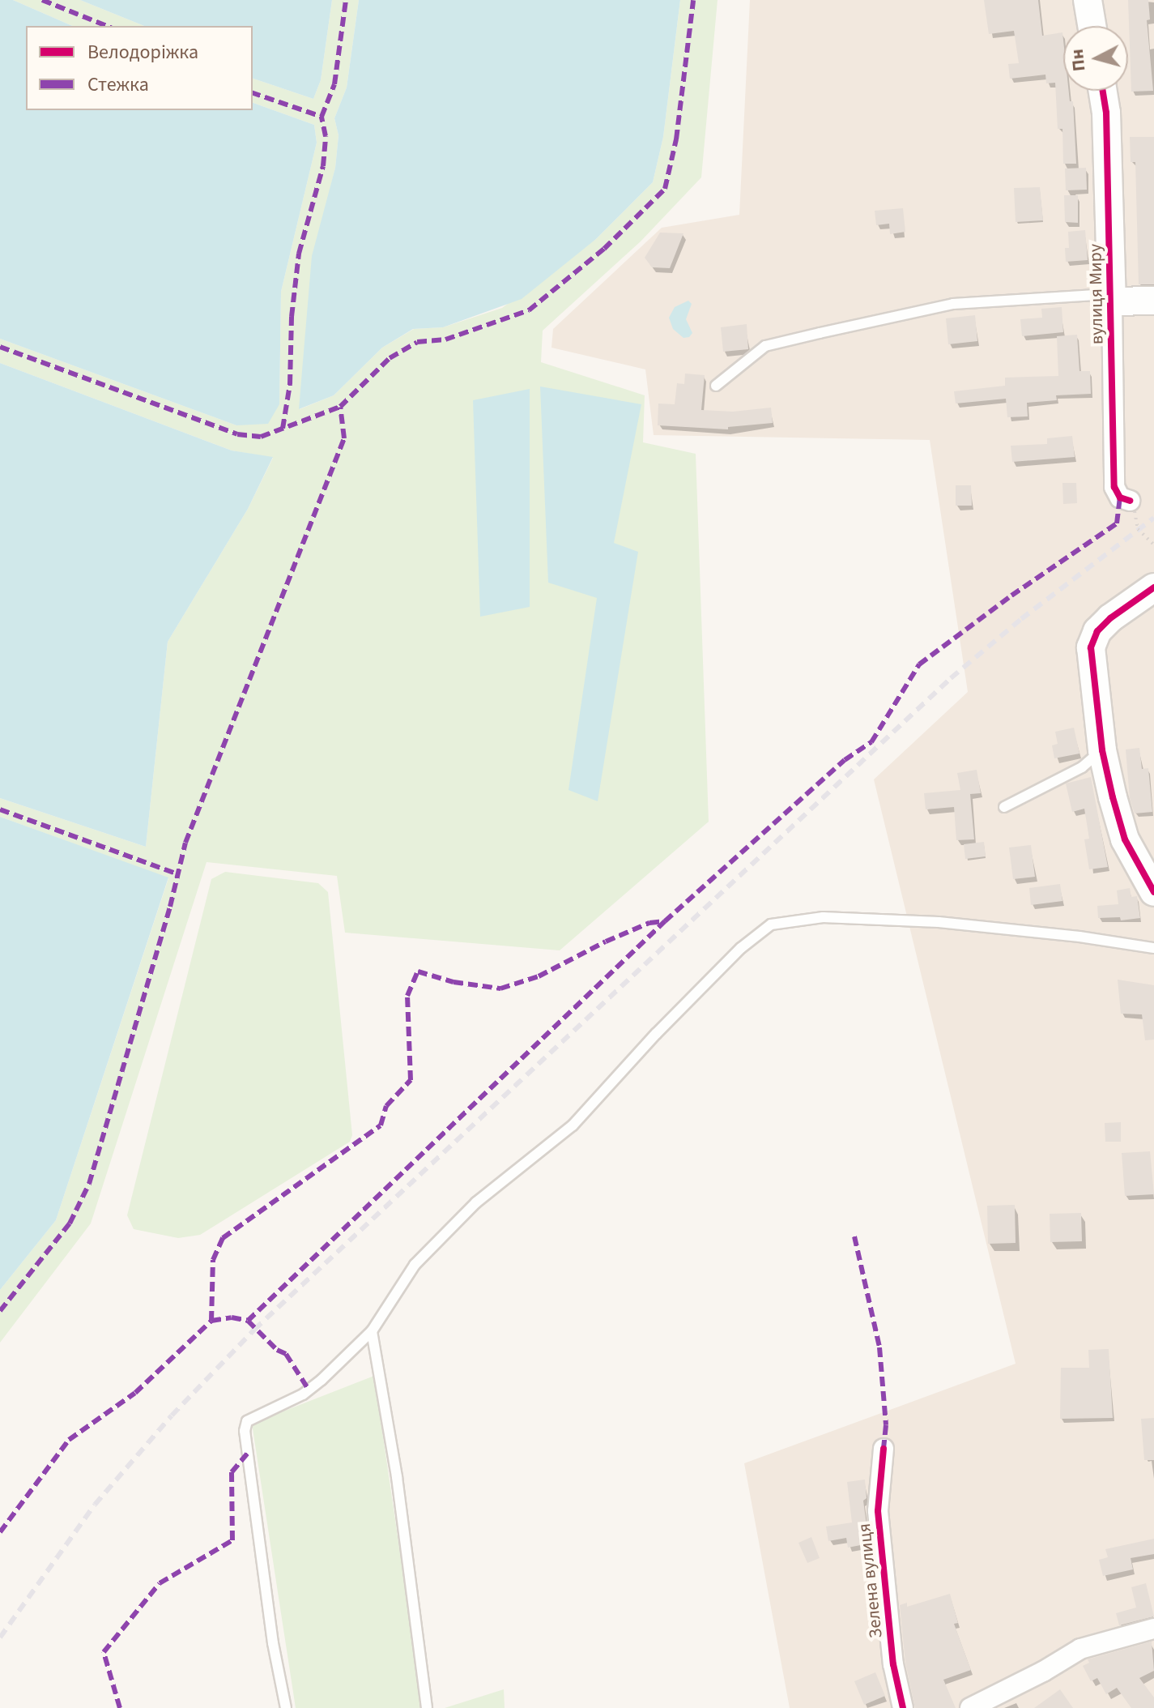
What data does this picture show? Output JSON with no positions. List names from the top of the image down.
{
  "streets": {
    "street": ["вулиця Миру", "Зелена вулиця"]
  },
  "legend": ["Велодоріжка", "Стежка"],
  "north": "left"
}
